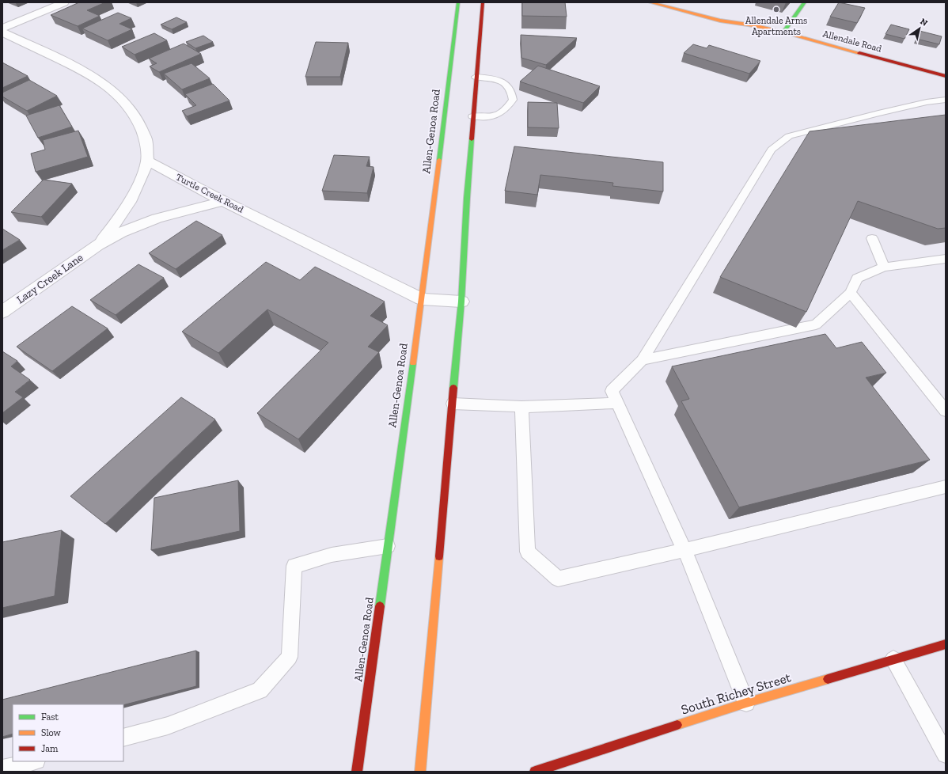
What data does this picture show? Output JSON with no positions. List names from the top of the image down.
{
  "streets": {
    "main road": ["Allendale Road", "Allen-Genoa Road", "South Richey Street"],
    "street": ["Turtle Creek Road", "Lazy Creek Lane"]
  },
  "crossings": [
    ["Allen-Genoa Road", "Turtle Creek Road"],
    ["Turtle Creek Road", "Lazy Creek Lane"]
  ],
  "places": ["Allendale Arms Apartments"],
  "legend": ["Fast", "Slow", "Jam"],
  "north": "top right"
}
